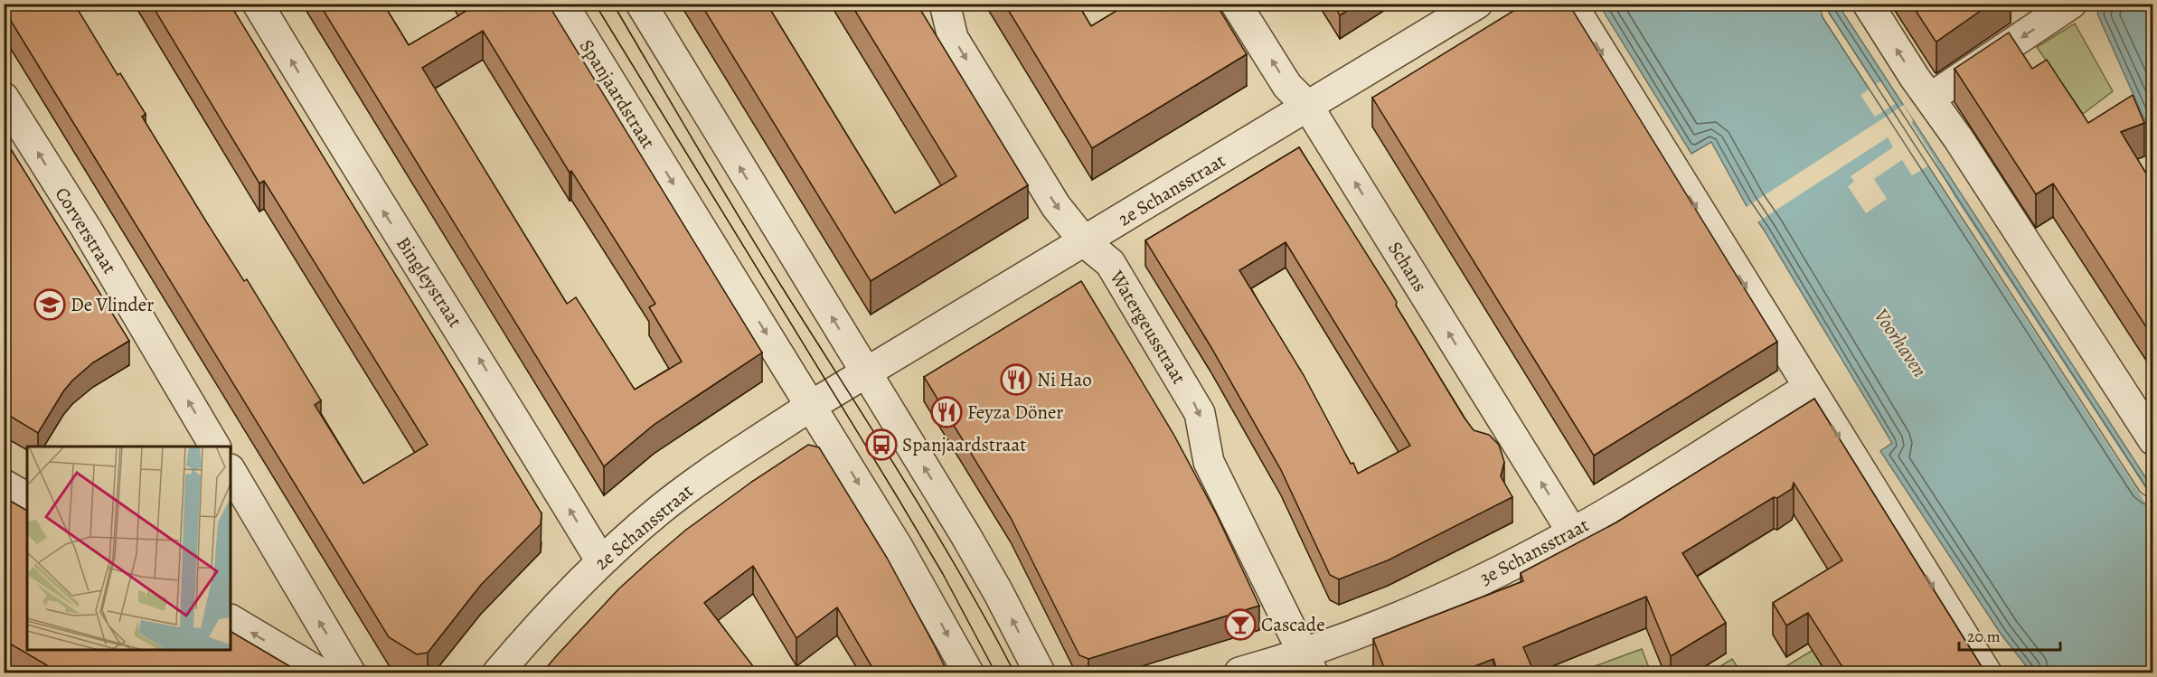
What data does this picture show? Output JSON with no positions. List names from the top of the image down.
{
  "streets": {
    "street": [
      "Spanjaardstraat",
      "2e Schansstraat",
      "Corverstraat",
      "Schans",
      "Bingleystraat",
      "Watergeusstraat",
      "3e Schansstraat"
    ]
  },
  "crossings": [
    ["Spanjaardstraat", "2e Schansstraat"],
    ["2e Schansstraat", "Schans"],
    ["2e Schansstraat", "Bingleystraat"],
    ["2e Schansstraat", "Watergeusstraat"],
    ["Schans", "3e Schansstraat"],
    ["Watergeusstraat", "3e Schansstraat"]
  ],
  "one_way": ["Corverstraat", "Schans", "Bingleystraat"],
  "water": ["Voorhaven"],
  "places": {
    "school or university": ["De Vlinder"],
    "restaurant": ["Ni Hao", "Feyza Döner"],
    "bus stop": ["Spanjaardstraat"],
    "bar": ["Cascade"]
  },
  "scale_bar": "20 m"
}
